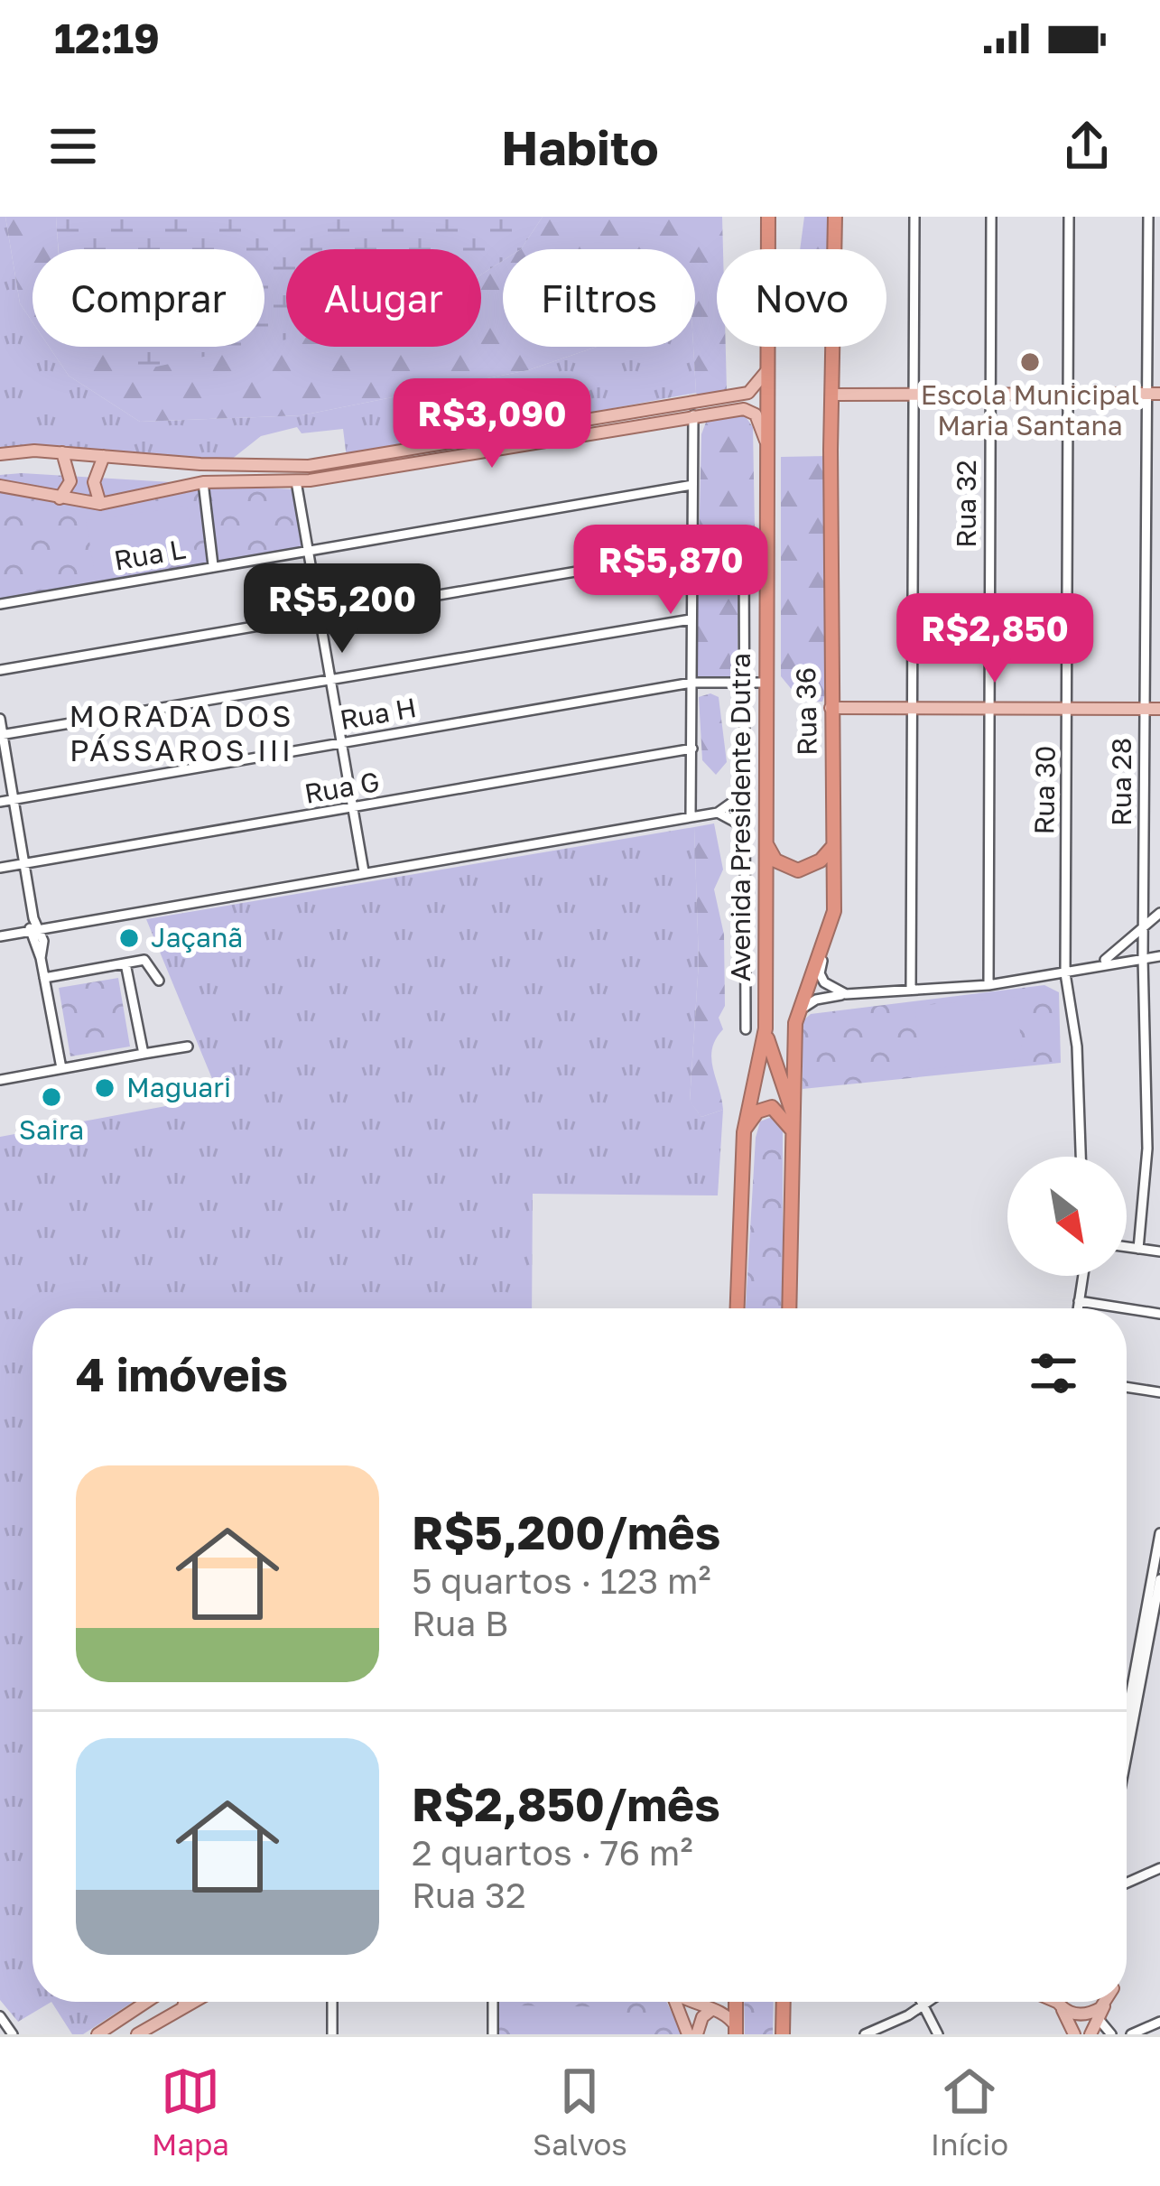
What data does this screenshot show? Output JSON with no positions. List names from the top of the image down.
{
  "streets": {
    "highway": ["Rua 36", "Avenida Presidente Dutra"],
    "street": [
      "Rua 32",
      "Rua L",
      "Rua H",
      "Rua 28",
      "Rua G",
      "Rua 30"
    ]
  },
  "crossings": [
    ["Rua H", "Avenida Presidente Dutra"]
  ],
  "districts": ["MORADA DOS PÁSSAROS III"],
  "places": [
    "Escola Municipal Maria Santana",
    "Jaçanã",
    "Maguari",
    "Saira"
  ],
  "north": "bottom right",
  "page": {
    "status": "12:19",
    "header": "Habito",
    "chip": [
      "Comprar",
      "Alugar",
      "Filtros",
      "Novo"
    ],
    "price": [
      "R$3,090",
      "R$5,870",
      "R$5,200",
      "R$2,850"
    ],
    "heading": "4 imóveis",
    "list": [
      {
        "name": "R$5,200/mês",
        "note": "5 quartos · 123 m² · Rua B"
      },
      {
        "name": "R$2,850/mês",
        "note": "2 quartos · 76 m² · Rua 32"
      }
    ],
    "tabs": ["Mapa", "Salvos", "Início"]
  }
}
